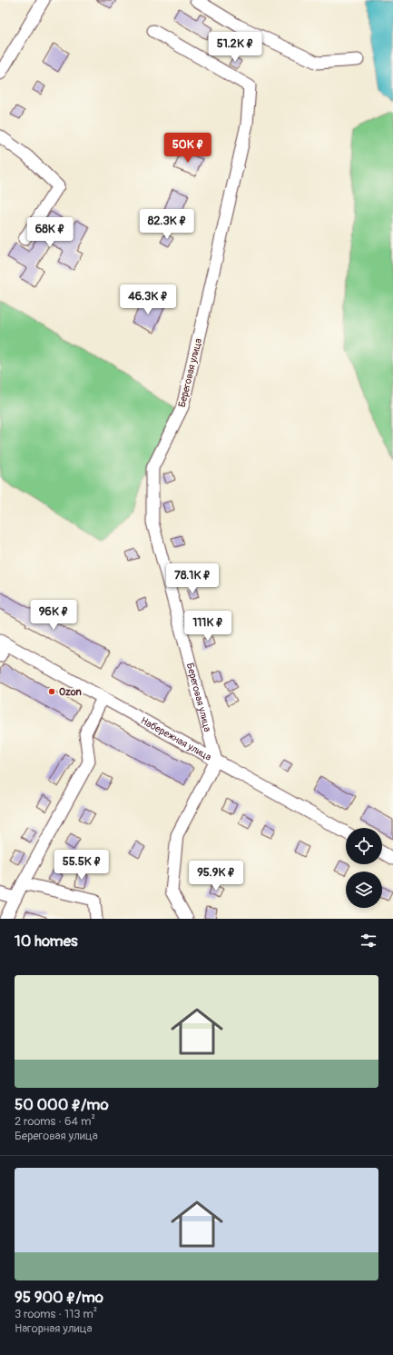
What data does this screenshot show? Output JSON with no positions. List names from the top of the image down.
{
  "streets": {
    "street": ["Береговая улица", "Набережная улица"]
  },
  "crossings": [
    ["Береговая улица", "Набережная улица"]
  ],
  "places": ["Ozon"],
  "page": {
    "price": [
      "51.2K ₽",
      "50K ₽",
      "82.3K ₽",
      "68K ₽",
      "46.3K ₽",
      "78.1K ₽",
      "96K ₽",
      "111K ₽",
      "55.5K ₽",
      "95.9K ₽"
    ],
    "heading": "10 homes",
    "list": [
      {
        "name": "50 000 ₽/mo",
        "note": "2 rooms · 64 m² · Береговая улица"
      },
      {
        "name": "95 900 ₽/mo",
        "note": "3 rooms · 113 m² · Нагорная улица"
      }
    ]
  }
}
